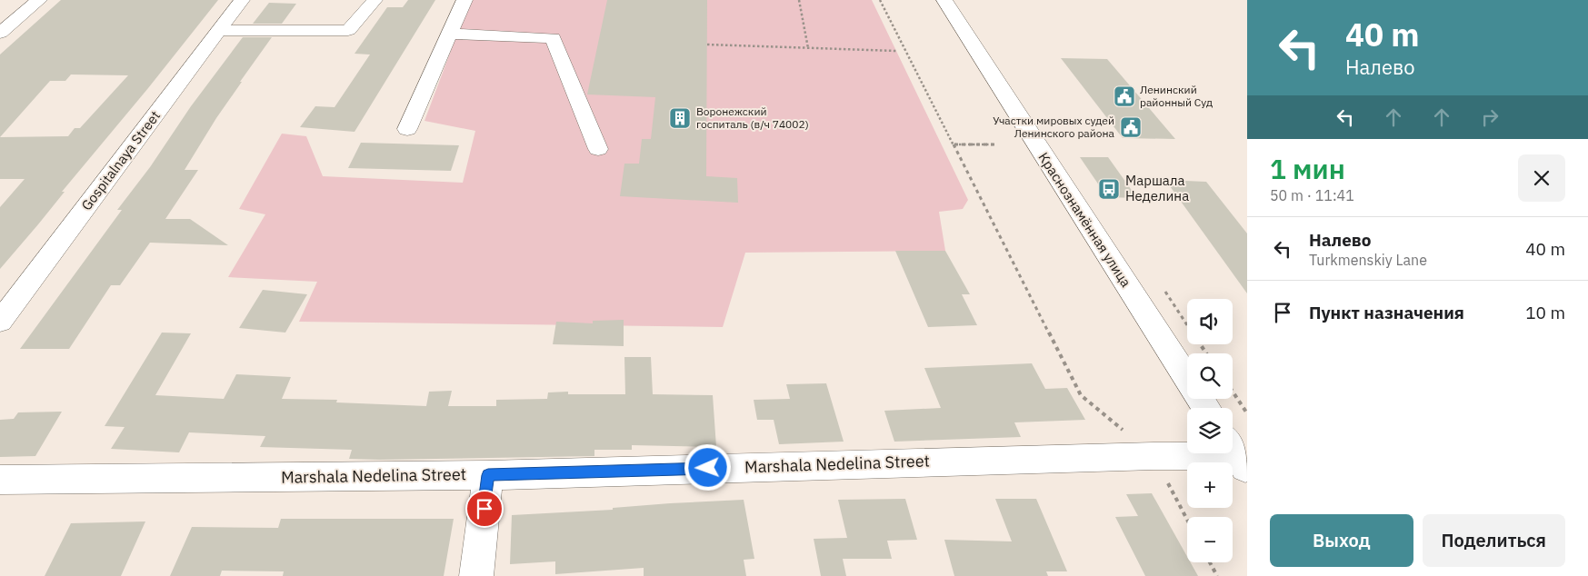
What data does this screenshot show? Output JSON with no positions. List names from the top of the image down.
{
  "streets": {
    "street": ["Gospitalnaya Street", "Краснознамённая улица", "Marshala Nedelina Street"]
  },
  "places": {
    "public building": ["Ленинский районный Суд", "Участки мировых судей Ленинского района"],
    "building": ["Воронежский госпиталь (в/ч 74002)"],
    "bus stop": ["Маршала Неделина"]
  },
  "page": {
    "turn": ["40 m", "Налево"],
    "heading": ["1 мин", "50 m · 11:41"],
    "list": [
      {
        "name": "Налево",
        "note": "Turkmenskiy Lane",
        "value": "40 m"
      },
      {
        "name": "Пункт назначения",
        "value": "10 m"
      }
    ],
    "map_buttons": ["+", "−"],
    "buttons": ["Выход", "Поделиться"]
  }
}
